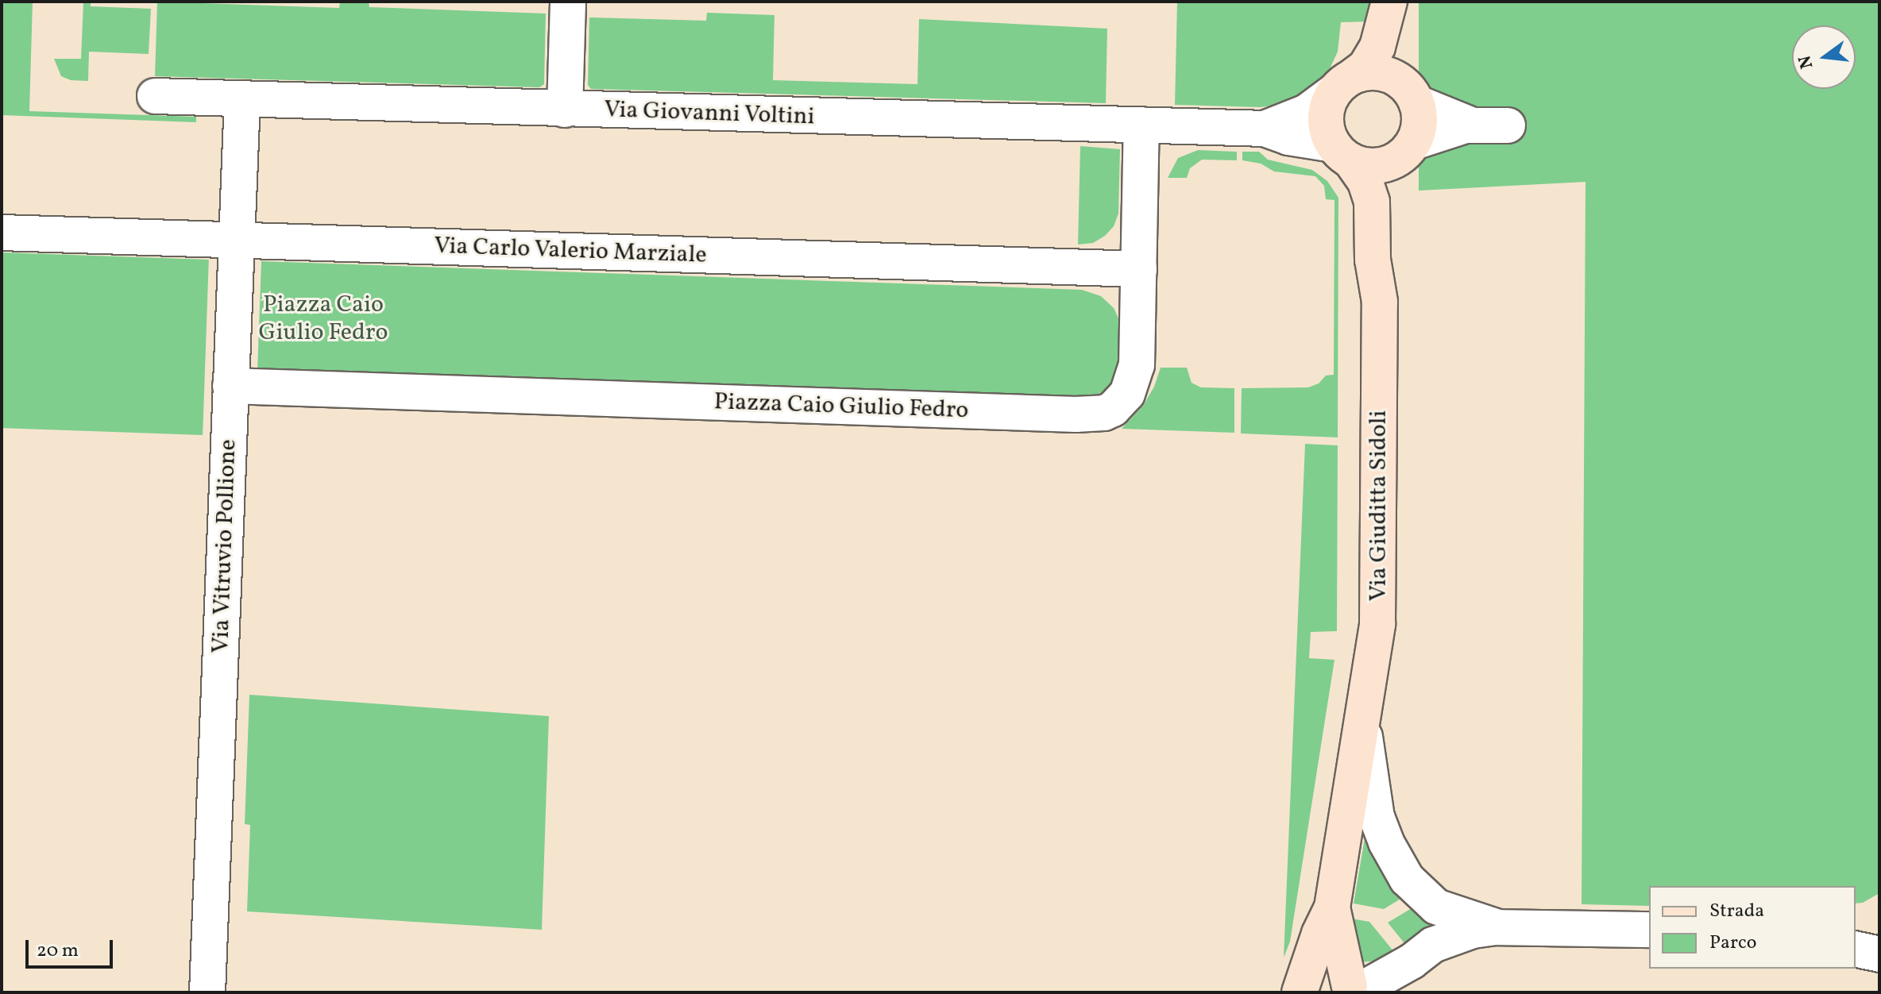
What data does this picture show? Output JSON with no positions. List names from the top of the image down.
{
  "streets": {
    "street": [
      "Via Giovanni Voltini",
      "Via Carlo Valerio Marziale",
      "Piazza Caio Giulio Fedro",
      "Via Giuditta Sidoli",
      "Via Vitruvio Pollione"
    ]
  },
  "crossings": [
    ["Via Giovanni Voltini", "Piazza Caio Giulio Fedro"],
    ["Via Giovanni Voltini", "Via Giuditta Sidoli"],
    ["Via Giovanni Voltini", "Via Vitruvio Pollione"],
    ["Via Carlo Valerio Marziale", "Piazza Caio Giulio Fedro"],
    ["Via Carlo Valerio Marziale", "Via Vitruvio Pollione"],
    ["Piazza Caio Giulio Fedro", "Via Vitruvio Pollione"]
  ],
  "parks": ["Piazza Caio Giulio Fedro"],
  "legend": ["Strada", "Parco"],
  "scale_bar": "20 m",
  "north": "left"
}
